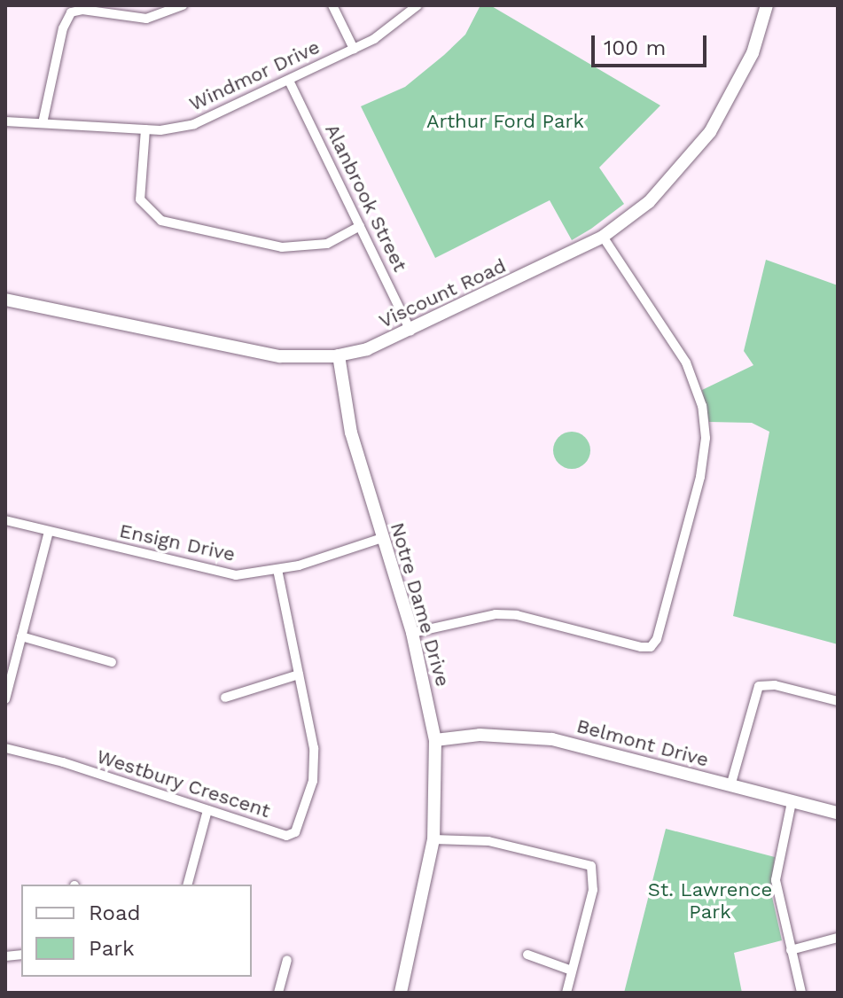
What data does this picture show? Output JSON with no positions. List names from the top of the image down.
{
  "streets": {
    "street": [
      "Windmor Drive",
      "Alanbrook Street",
      "Viscount Road",
      "Ensign Drive",
      "Notre Dame Drive",
      "Belmont Drive",
      "Westbury Crescent"
    ]
  },
  "crossings": [
    ["Windmor Drive", "Alanbrook Street"],
    ["Alanbrook Street", "Viscount Road"],
    ["Viscount Road", "Notre Dame Drive"],
    ["Ensign Drive", "Notre Dame Drive"],
    ["Ensign Drive", "Westbury Crescent"],
    ["Notre Dame Drive", "Belmont Drive"]
  ],
  "parks": ["Arthur Ford Park", "St. Lawrence Park"],
  "legend": ["Road", "Park"],
  "scale_bar": "100 m"
}
